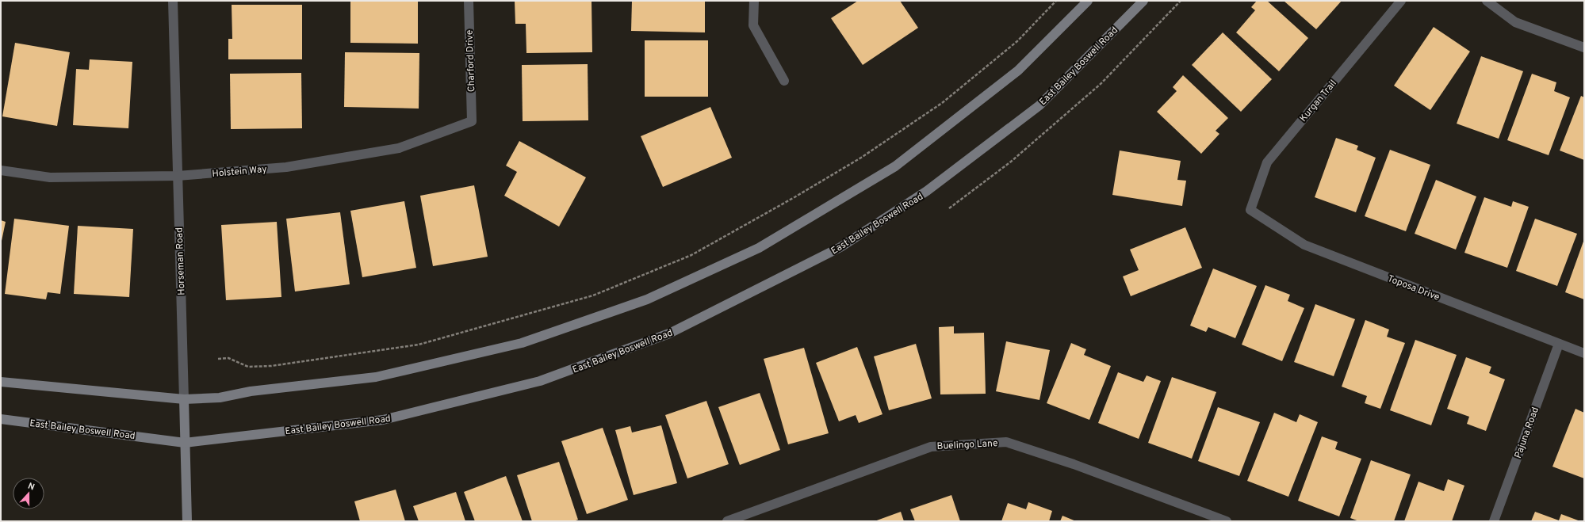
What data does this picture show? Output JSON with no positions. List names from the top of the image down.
{
  "streets": {
    "street": [
      "Charford Drive",
      "East Bailey Boswell Road",
      "Kurgan Trail",
      "Holstein Way",
      "Horseman Road",
      "Toposa Drive",
      "Pajuna Road",
      "Buelingo Lane"
    ]
  },
  "crossings": [
    ["Charford Drive", "Holstein Way"],
    ["East Bailey Boswell Road", "Horseman Road"],
    ["Kurgan Trail", "Toposa Drive"],
    ["Holstein Way", "Horseman Road"],
    ["Toposa Drive", "Pajuna Road"]
  ],
  "north": "top"
}
